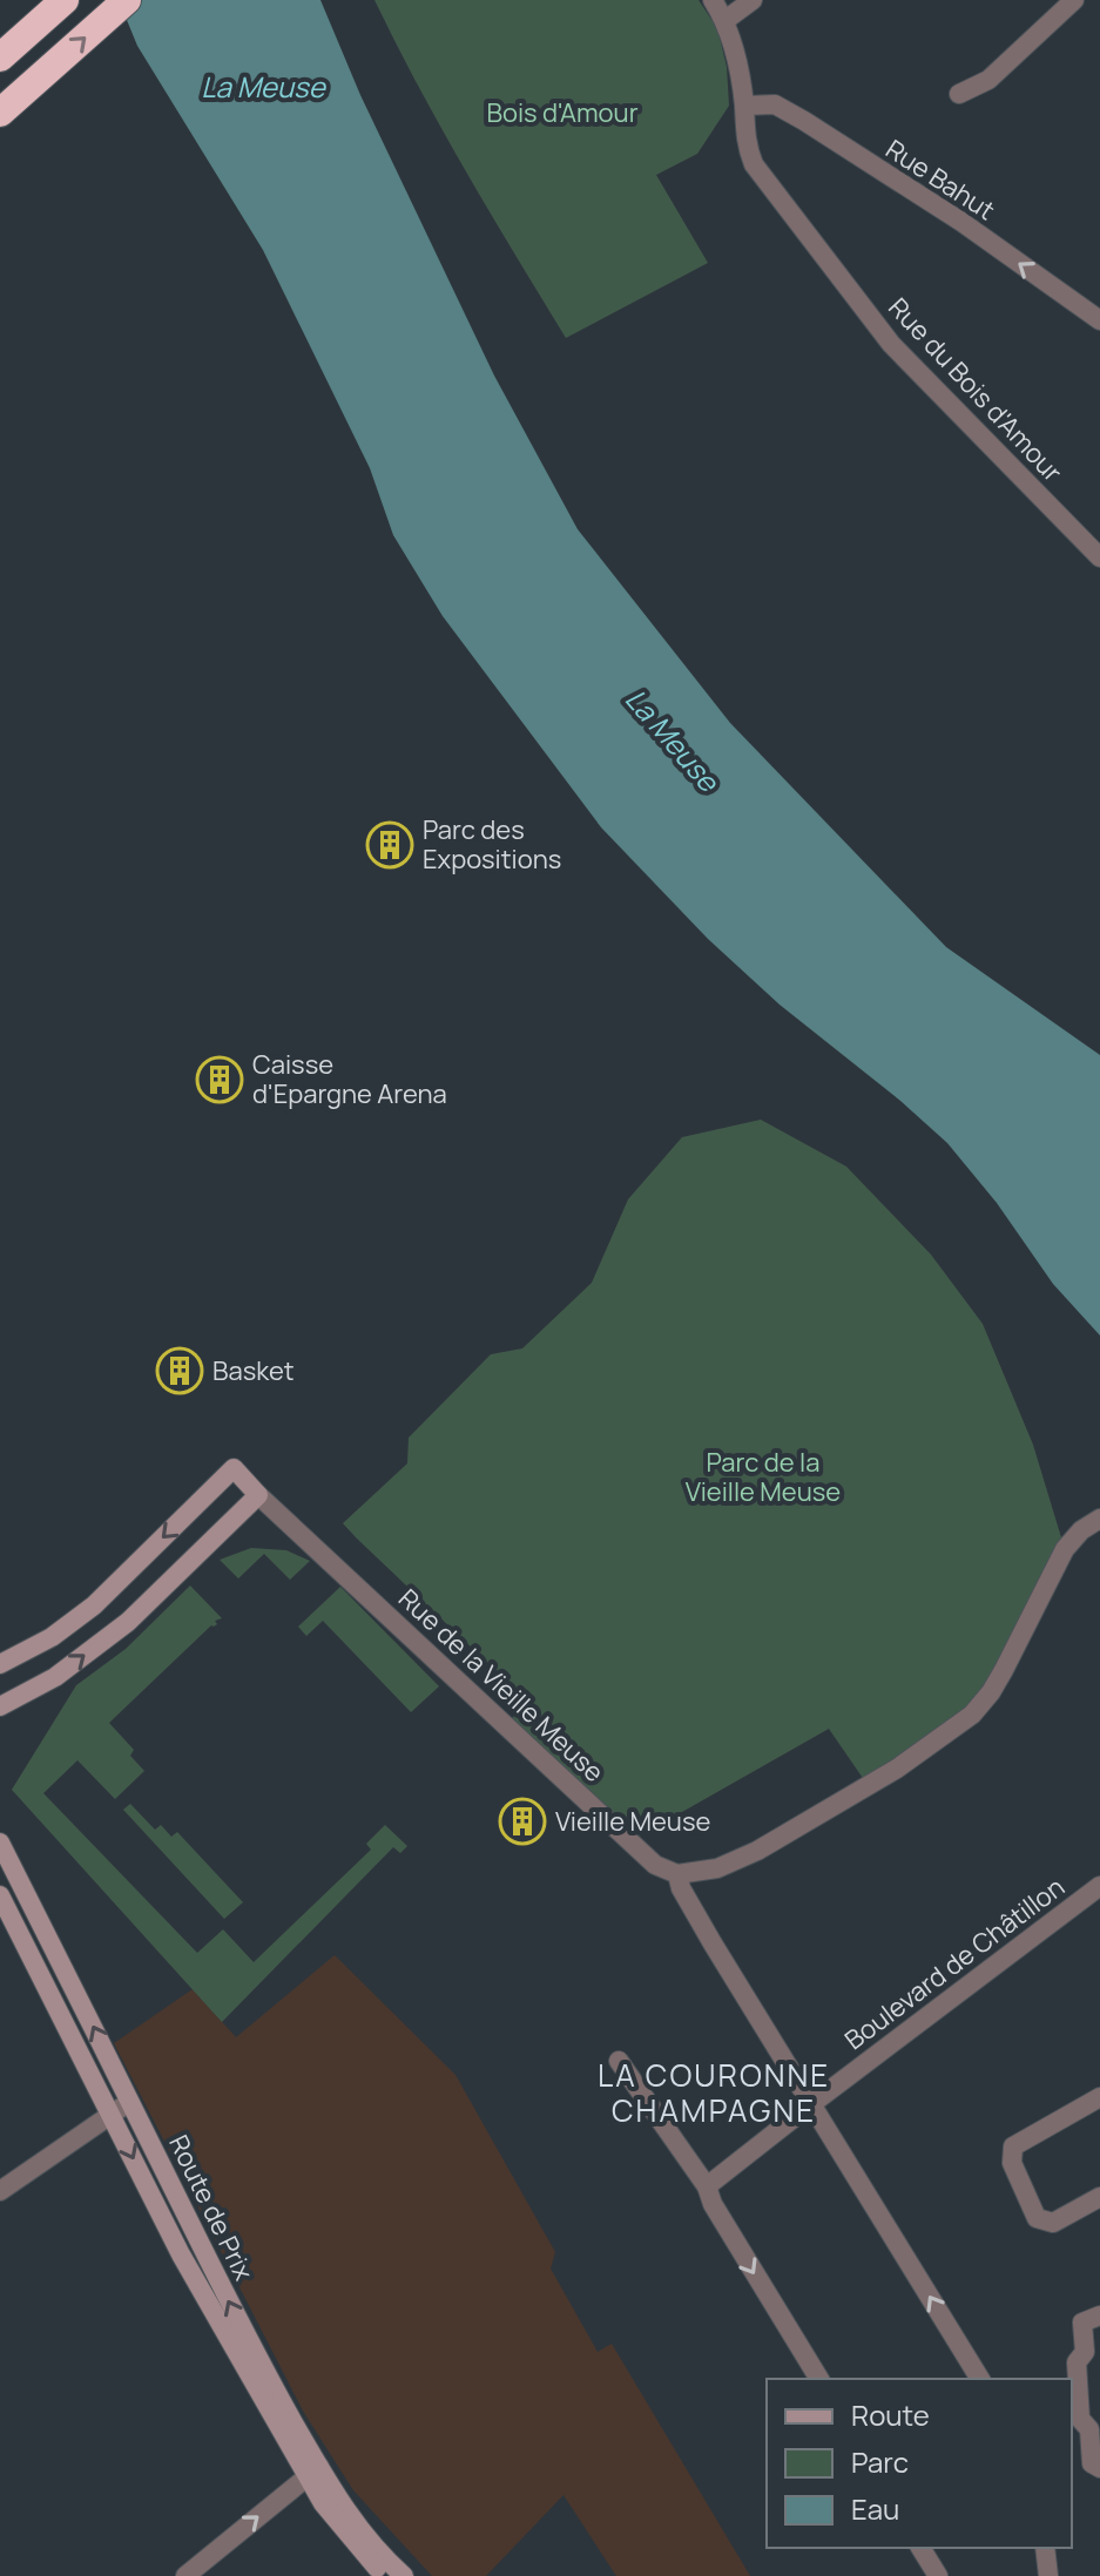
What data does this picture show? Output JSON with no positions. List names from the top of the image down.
{
  "streets": {
    "main road": ["Rue de la Vieille Meuse", "Route de Prix"],
    "street": ["Rue Bahut", "Rue du Bois d'Amour", "Boulevard de Châtillon"]
  },
  "crossings": [
    ["Rue Bahut", "Rue du Bois d'Amour"]
  ],
  "one_way": ["Rue Bahut"],
  "districts": ["LA COURONNE CHAMPAGNE"],
  "water": ["La Meuse"],
  "parks": ["Bois d'Amour", "Parc de la Vieille Meuse"],
  "places": {
    "building": [
      "Parc des Expositions",
      "Caisse d'Epargne Arena",
      "Basket",
      "Vieille Meuse"
    ]
  },
  "legend": ["Route", "Parc", "Eau"]
}
